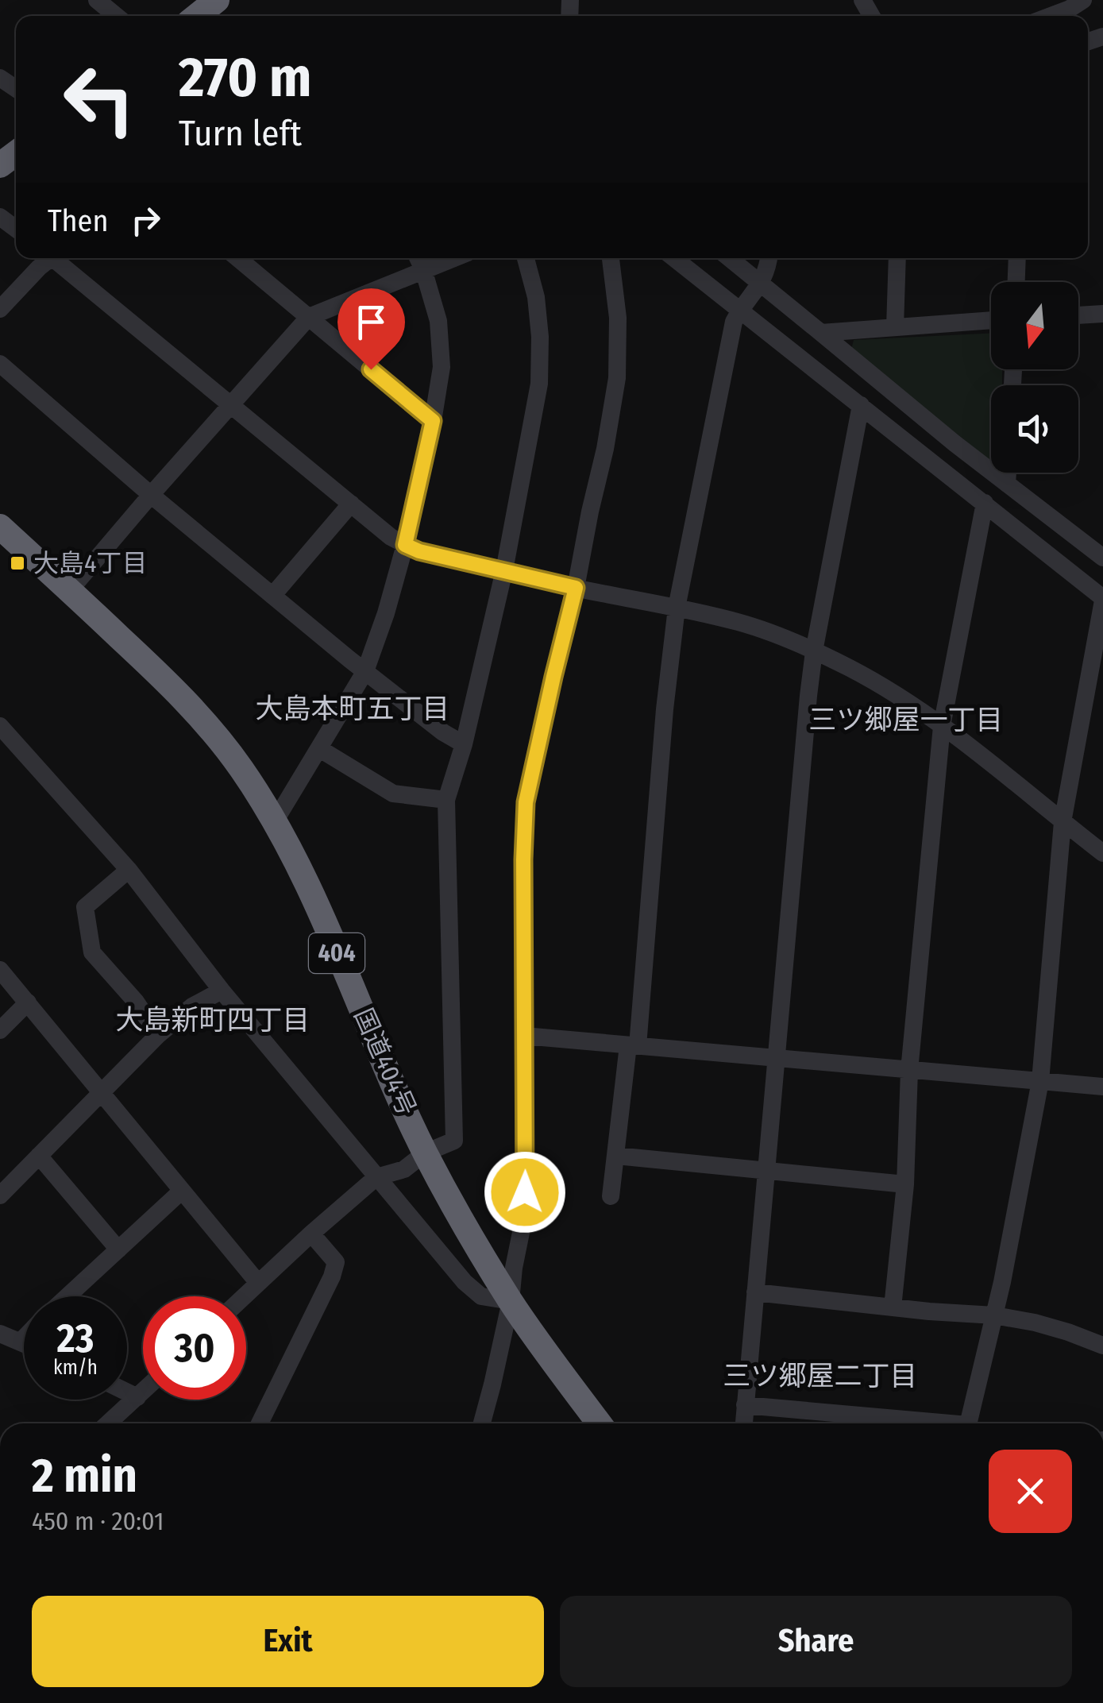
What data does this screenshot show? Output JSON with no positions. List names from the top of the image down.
{
  "streets": {
    "highway": ["404", "国道404号"]
  },
  "districts": [
    "大島本町五丁目",
    "三ツ郷屋一丁目",
    "大島新町四丁目",
    "三ツ郷屋二丁目"
  ],
  "places": {
    "transit": ["大島4丁目"]
  },
  "north": "bottom",
  "page": {
    "turn": ["270 m", "Turn left"],
    "then": "Then",
    "speed": "23 km/h",
    "limit": "30",
    "heading": ["2 min", "450 m · 20:01"],
    "buttons": ["Exit", "Share"]
  }
}
